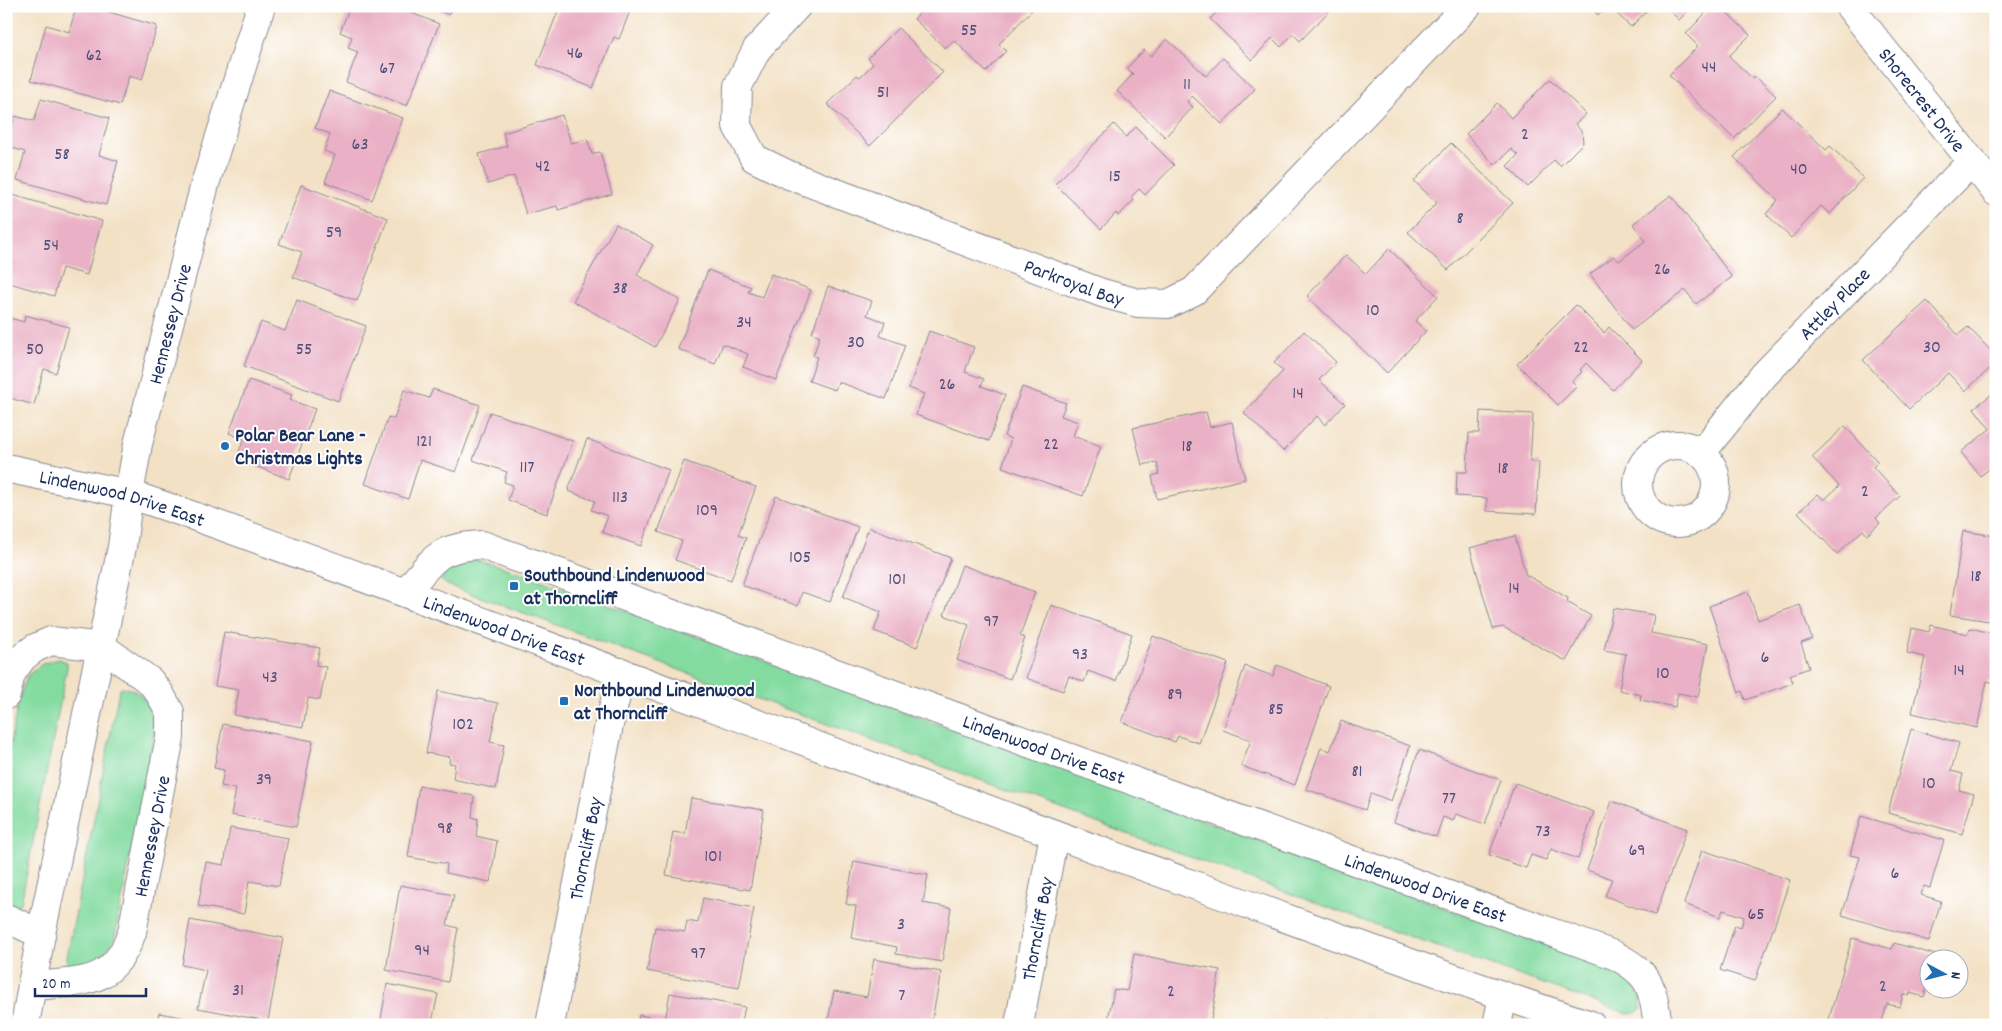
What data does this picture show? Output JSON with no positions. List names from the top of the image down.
{
  "streets": {
    "street": [
      "Shorecrest Drive",
      "Parkroyal Bay",
      "Attley Place",
      "Hennessey Drive",
      "Lindenwood Drive East",
      "Thorncliff Bay"
    ]
  },
  "crossings": [
    ["Shorecrest Drive", "Attley Place"],
    ["Hennessey Drive", "Lindenwood Drive East"],
    ["Lindenwood Drive East", "Thorncliff Bay"]
  ],
  "places": {
    "other": ["Polar Bear Lane - Christmas Lights"],
    "transit": ["Southbound Lindenwood at Thorncliff", "Northbound Lindenwood at Thorncliff"]
  },
  "house_numbers": [
    "55",
    "46",
    "62",
    "44",
    "67",
    "11",
    "51",
    "2",
    "63",
    "58",
    "42",
    "40",
    "15",
    "8",
    "59",
    "54",
    "26",
    "38",
    "10",
    "34",
    "30",
    "22",
    "30",
    "50",
    "55",
    "26",
    "14",
    "121",
    "22",
    "18",
    "117",
    "18",
    "2",
    "113",
    "109",
    "105",
    "18",
    "101",
    "14",
    "97",
    "93",
    "6",
    "14",
    "10",
    "43",
    "89",
    "85",
    "102",
    "81",
    "39",
    "10",
    "77",
    "98",
    "73",
    "69",
    "101",
    "6",
    "65",
    "3",
    "94",
    "97",
    "2",
    "31",
    "2",
    "7"
  ],
  "scale_bar": "20 m",
  "north": "right"
}
